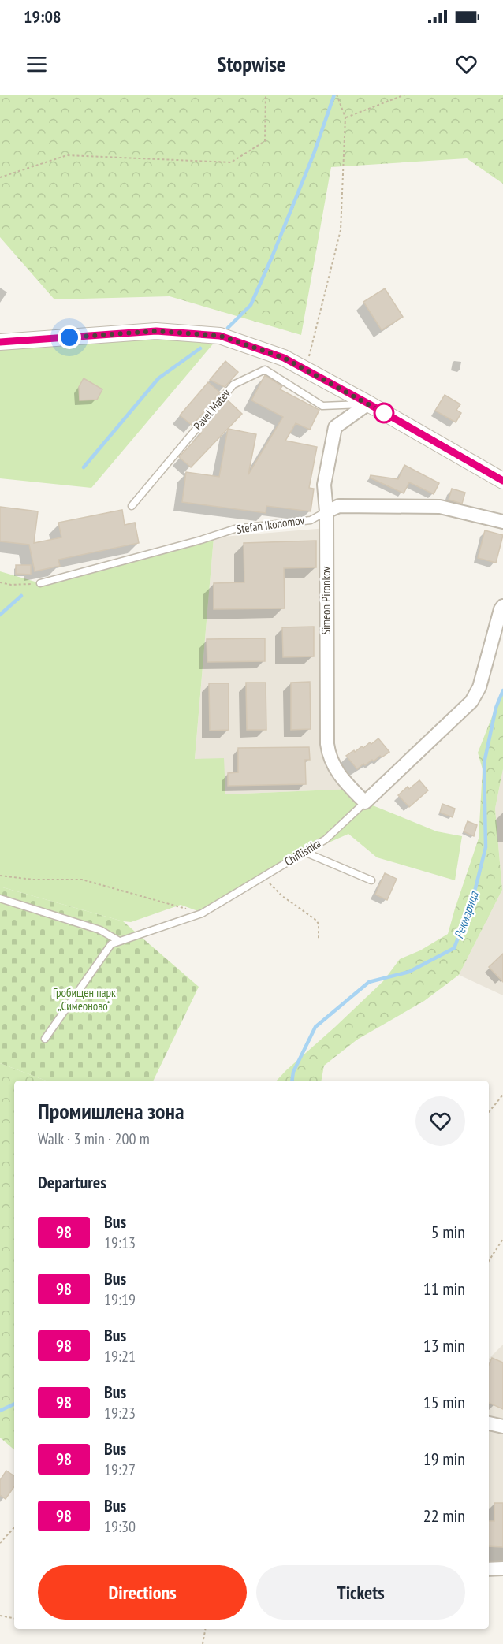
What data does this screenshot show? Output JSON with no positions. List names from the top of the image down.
{
  "streets": {
    "street": ["Stefan Ikonomov", "Simeon Pironkov", "Chiflishka"],
    "lane": ["Pavel Matev"]
  },
  "crossings": [
    ["Pavel Matev", "Simeon Pironkov"],
    ["Stefan Ikonomov", "Simeon Pironkov"],
    ["Simeon Pironkov", "Chiflishka"]
  ],
  "water": ["Рекмарица"],
  "parks": ["Гробищен парк „Симеоново“"],
  "lines": ["bus line 98"],
  "page": {
    "status": "19:08",
    "header": "Stopwise",
    "heading": [
      ["Промишлена зона", "Walk · 3 min · 200 m"],
      "Departures"
    ],
    "list": [
      {
        "mark": "98",
        "name": "Bus",
        "note": "19:13",
        "value": "5 min"
      },
      {
        "mark": "98",
        "name": "Bus",
        "note": "19:19",
        "value": "11 min"
      },
      {
        "mark": "98",
        "name": "Bus",
        "note": "19:21",
        "value": "13 min"
      },
      {
        "mark": "98",
        "name": "Bus",
        "note": "19:23",
        "value": "15 min"
      },
      {
        "mark": "98",
        "name": "Bus",
        "note": "19:27",
        "value": "19 min"
      },
      {
        "mark": "98",
        "name": "Bus",
        "note": "19:30",
        "value": "22 min"
      }
    ],
    "buttons": ["Directions", "Tickets"]
  }
}
